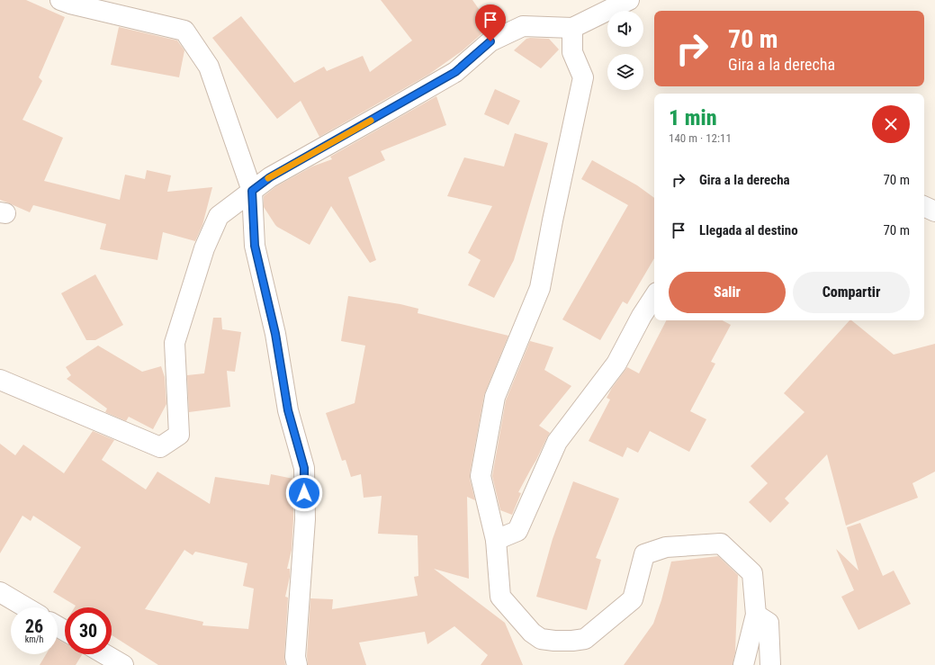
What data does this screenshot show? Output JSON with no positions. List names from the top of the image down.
{
  "page": {
    "turn": ["70 m", "Gira a la derecha"],
    "heading": ["1 min", "140 m · 12:11"],
    "list": [
      {
        "name": "Gira a la derecha",
        "value": "70 m"
      },
      {
        "name": "Llegada al destino",
        "value": "70 m"
      }
    ],
    "buttons": ["Salir", "Compartir"],
    "speed": "26 km/h",
    "limit": "30"
  }
}
